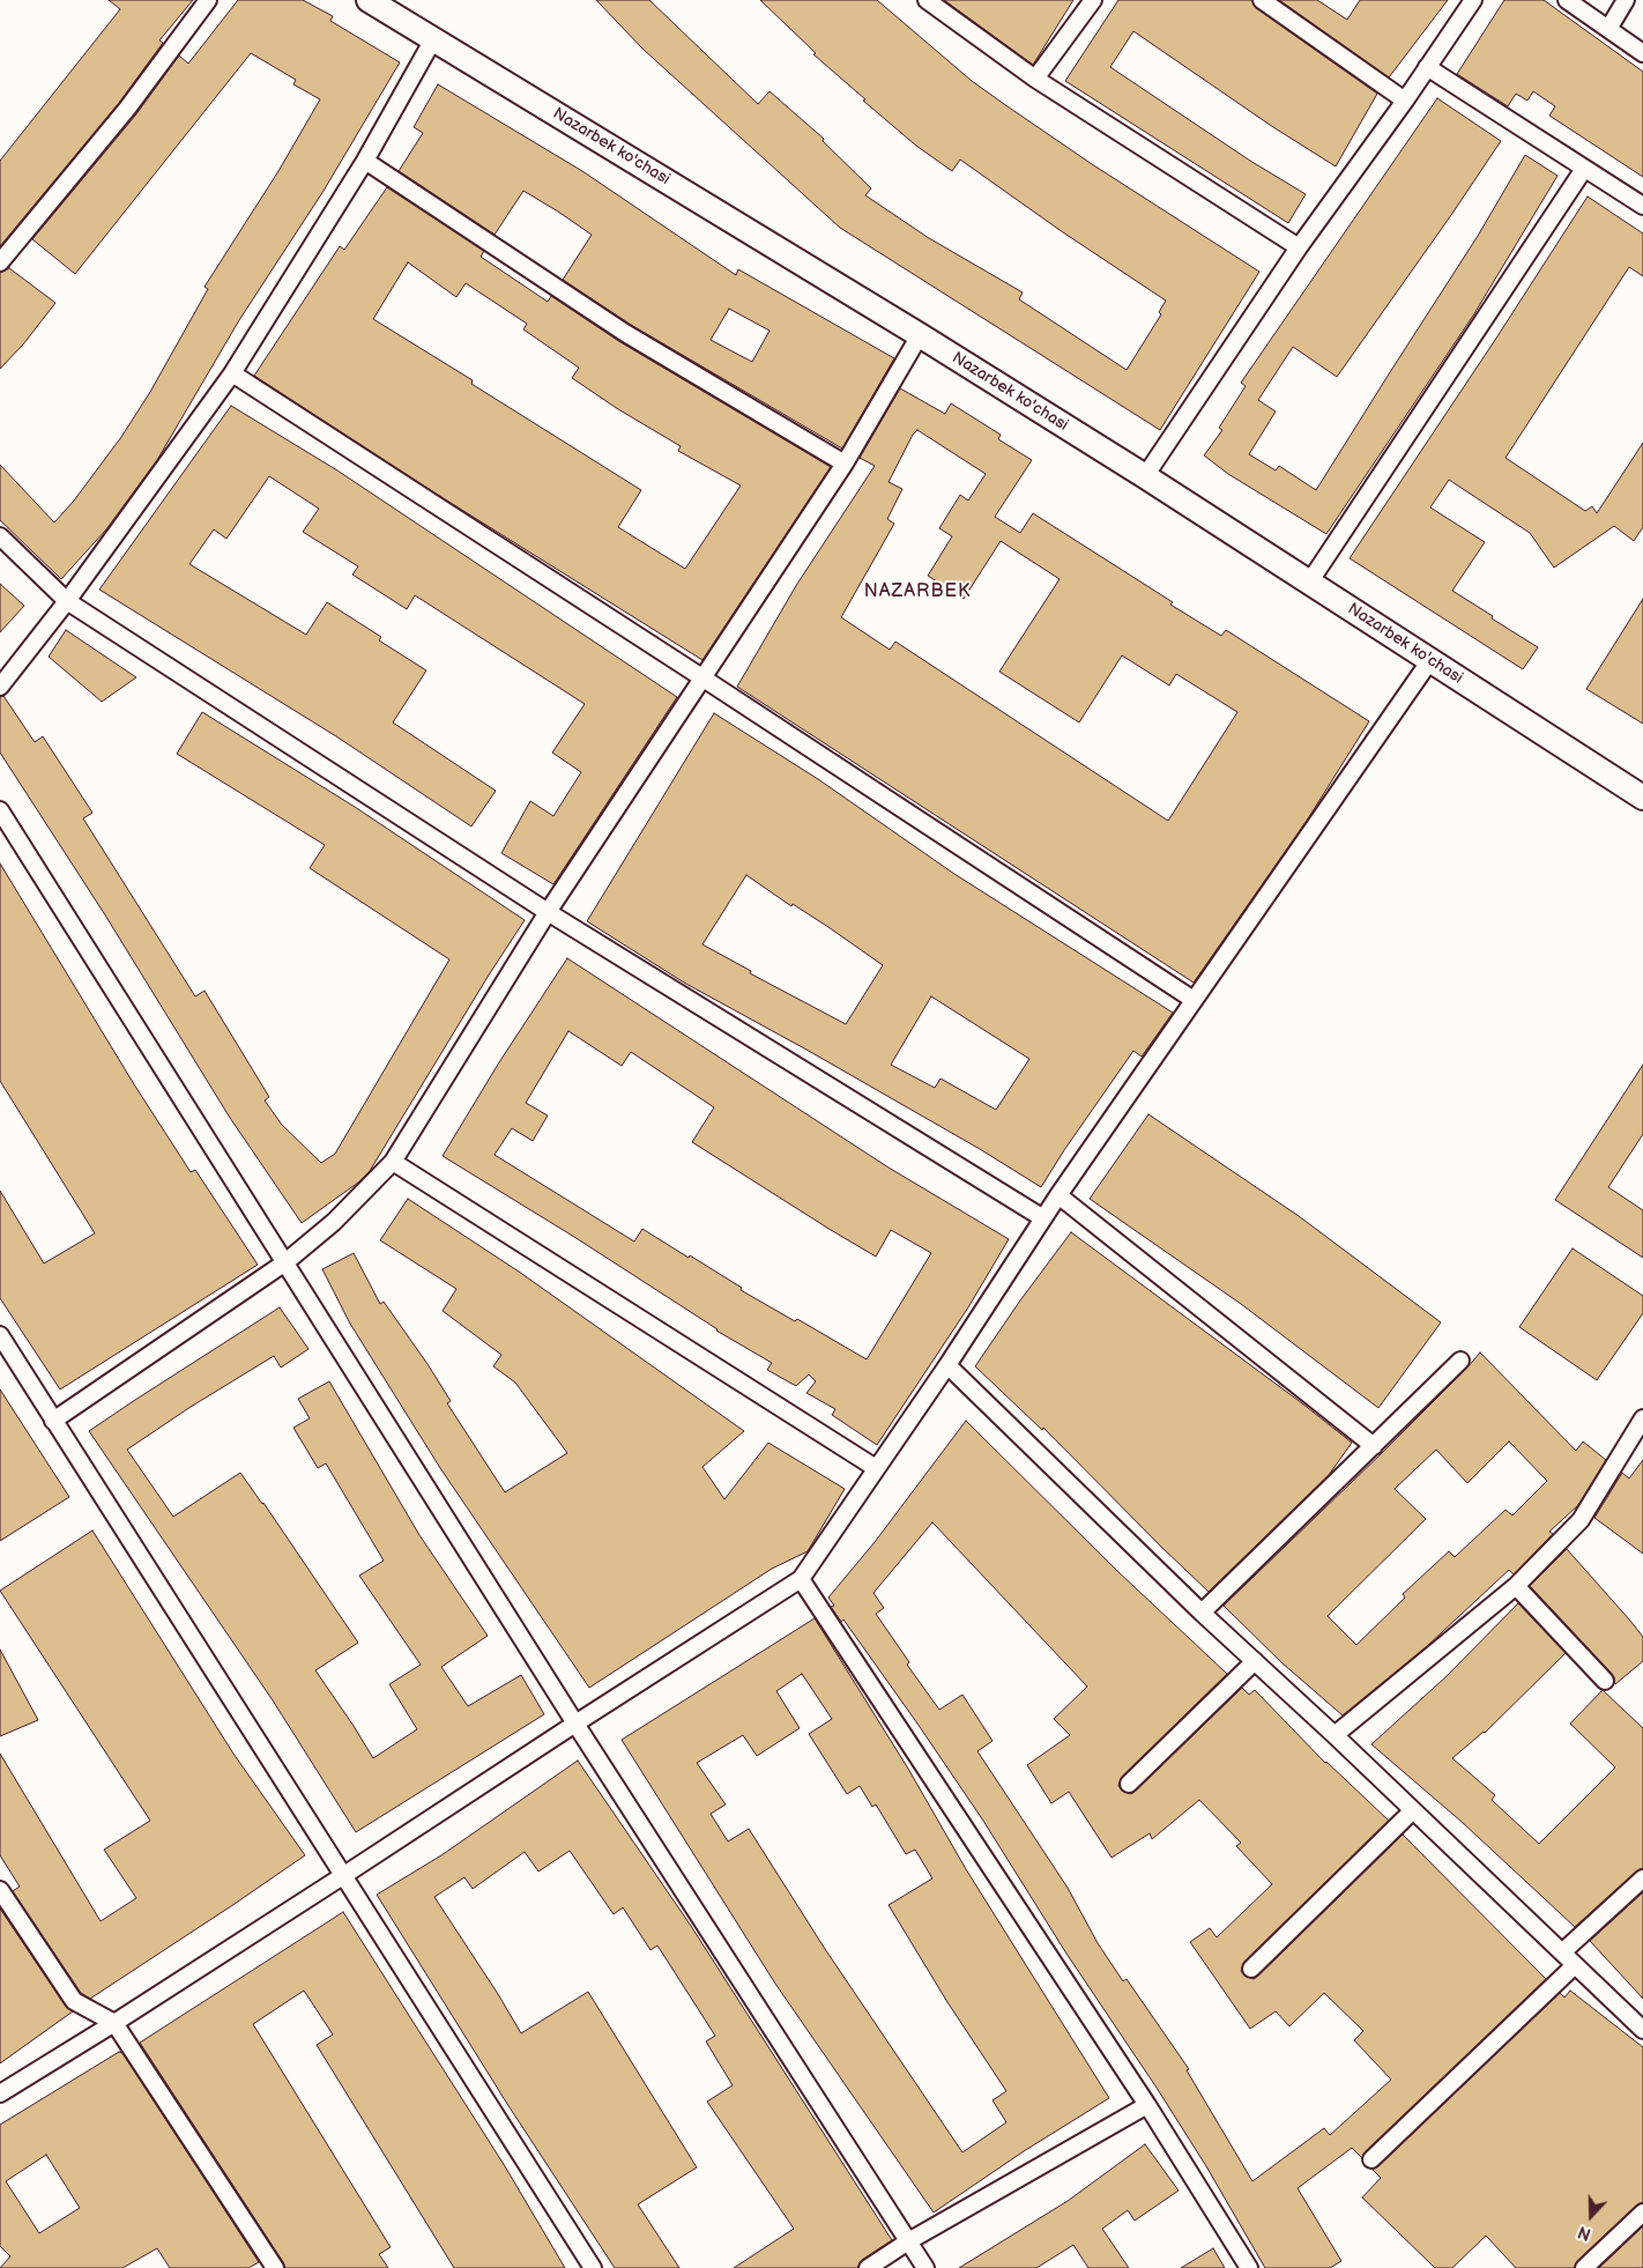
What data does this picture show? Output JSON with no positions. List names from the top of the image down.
{
  "streets": {
    "main road": ["Nazarbek ko'chasi"]
  },
  "districts": ["NAZARBEK"],
  "north": "bottom"
}
